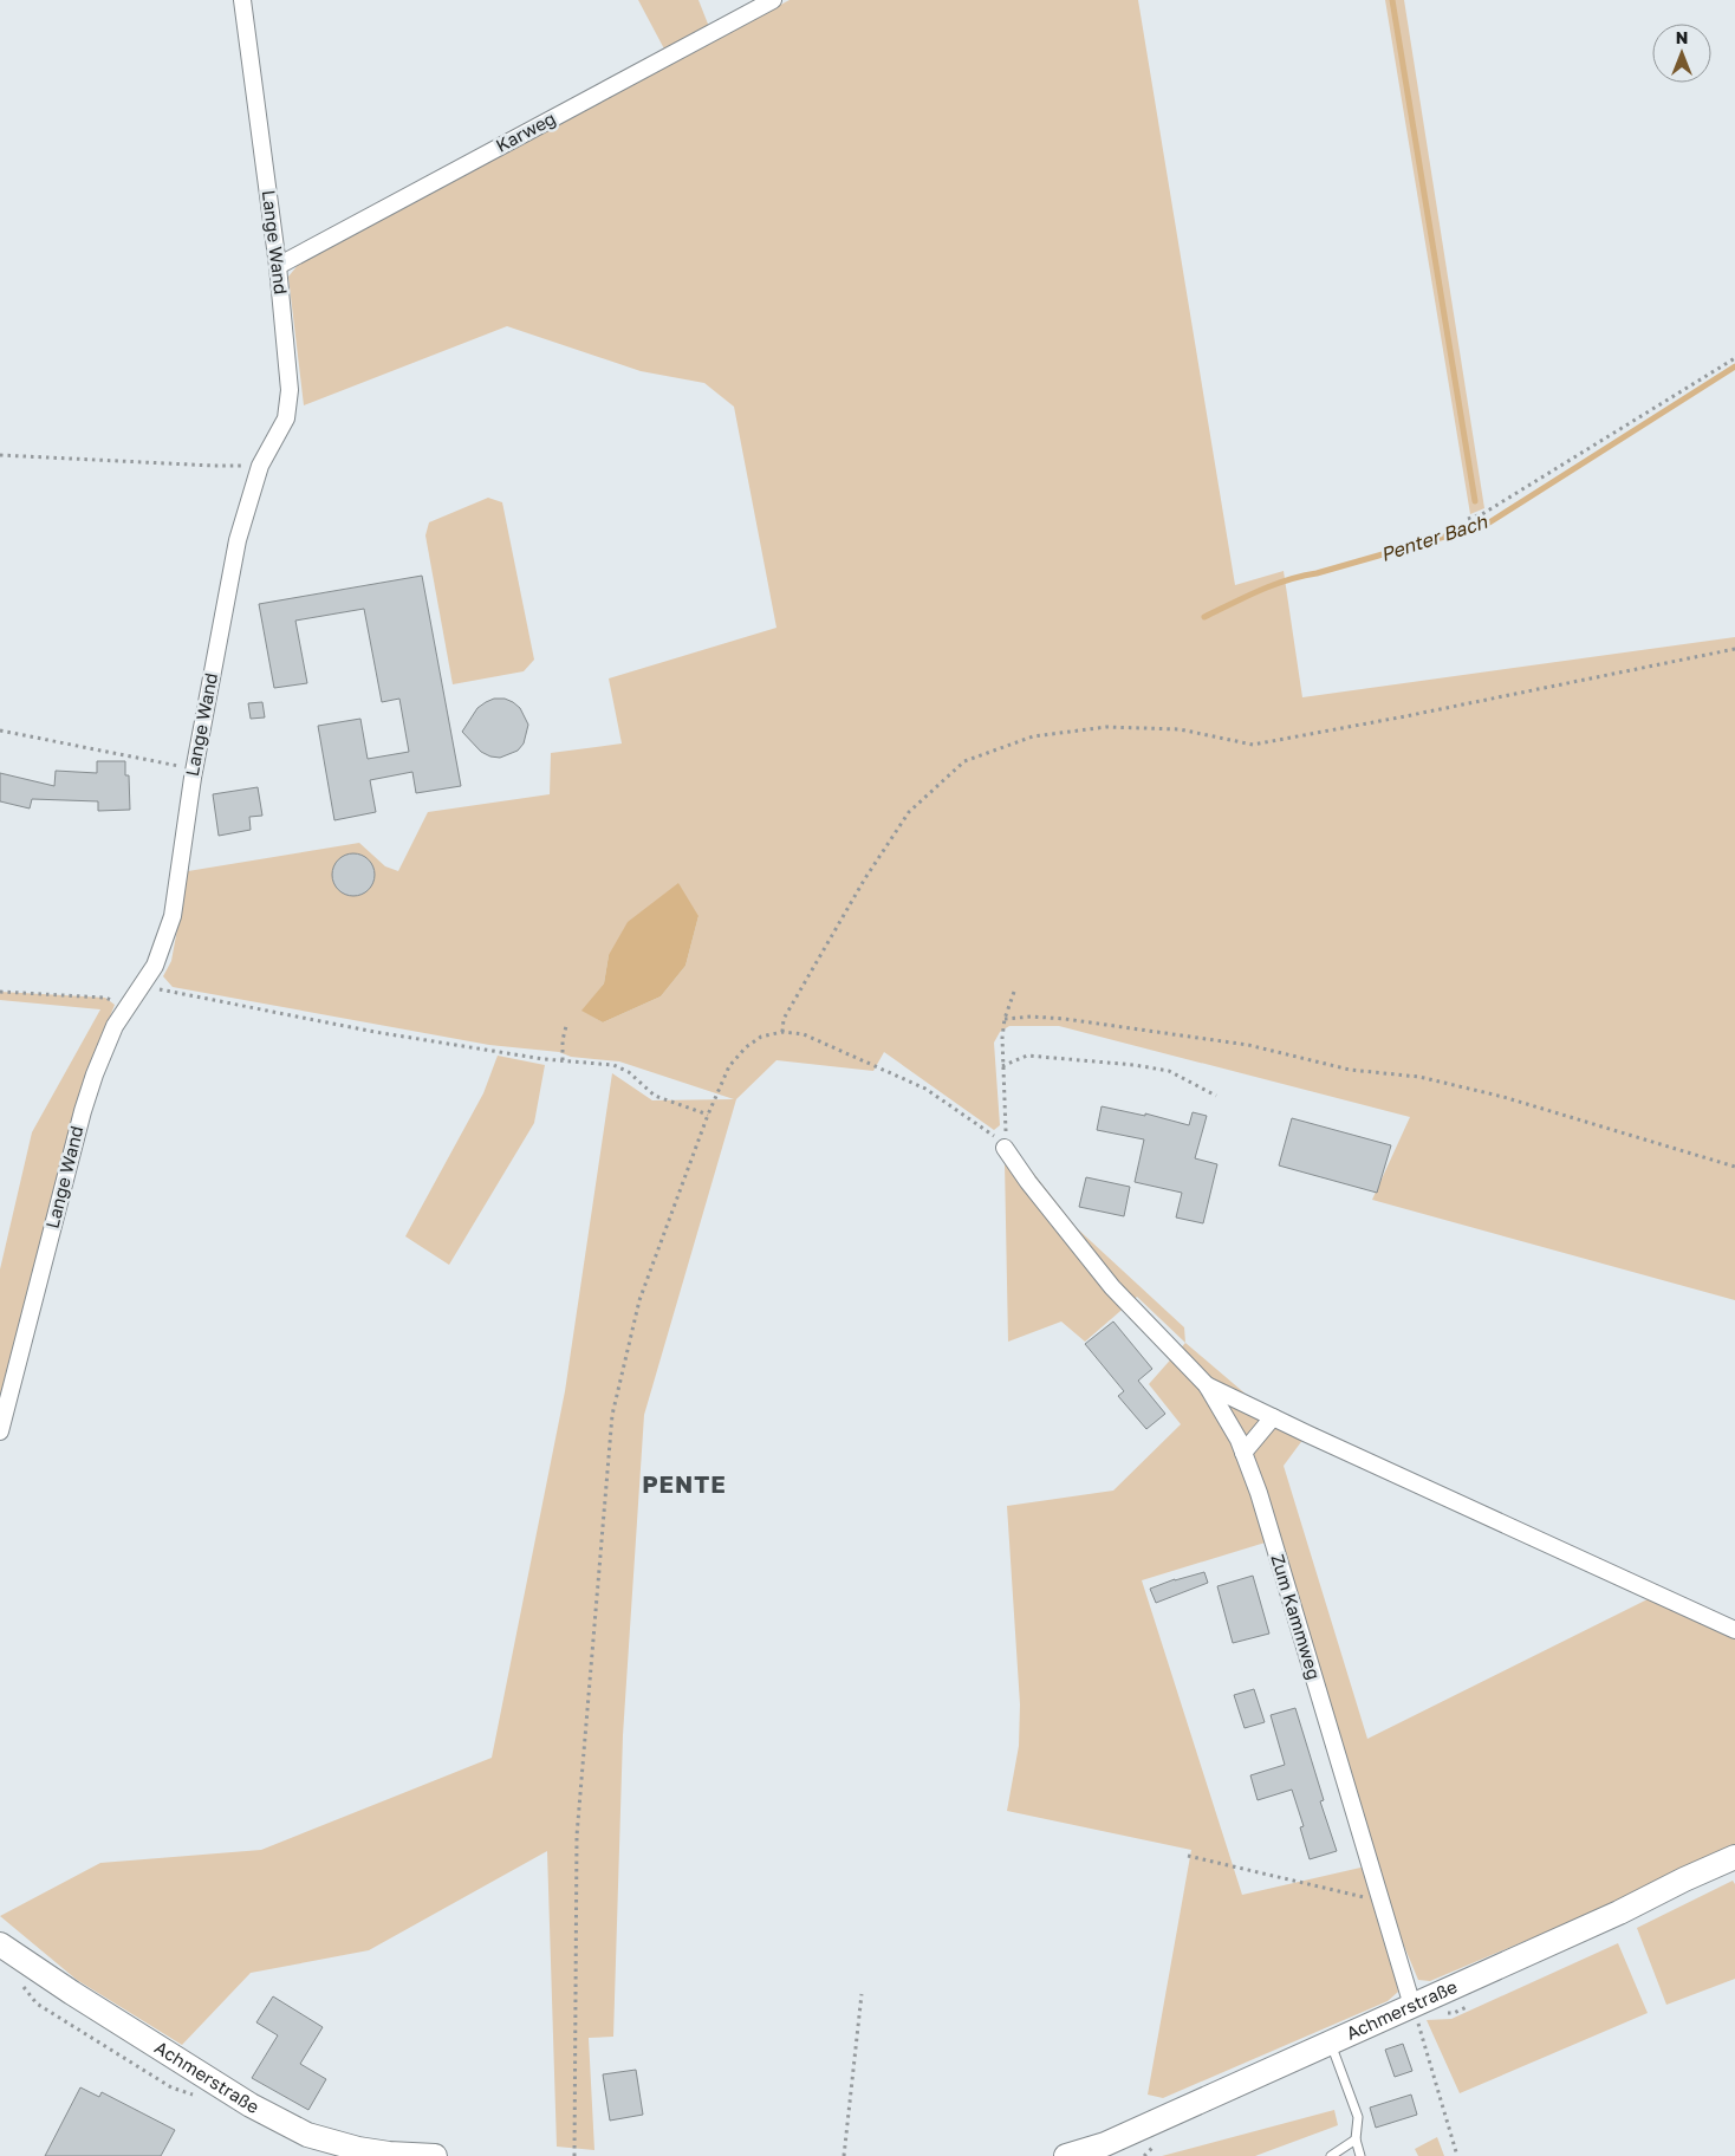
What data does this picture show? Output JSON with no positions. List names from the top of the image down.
{
  "streets": {
    "street": [
      "Karweg",
      "Lange Wand",
      "Zum Kammweg",
      "Achmerstraße"
    ]
  },
  "crossings": [
    ["Karweg", "Lange Wand"],
    ["Zum Kammweg", "Achmerstraße"]
  ],
  "districts": ["PENTE"],
  "water": ["Penter Bach"],
  "north": "top"
}
